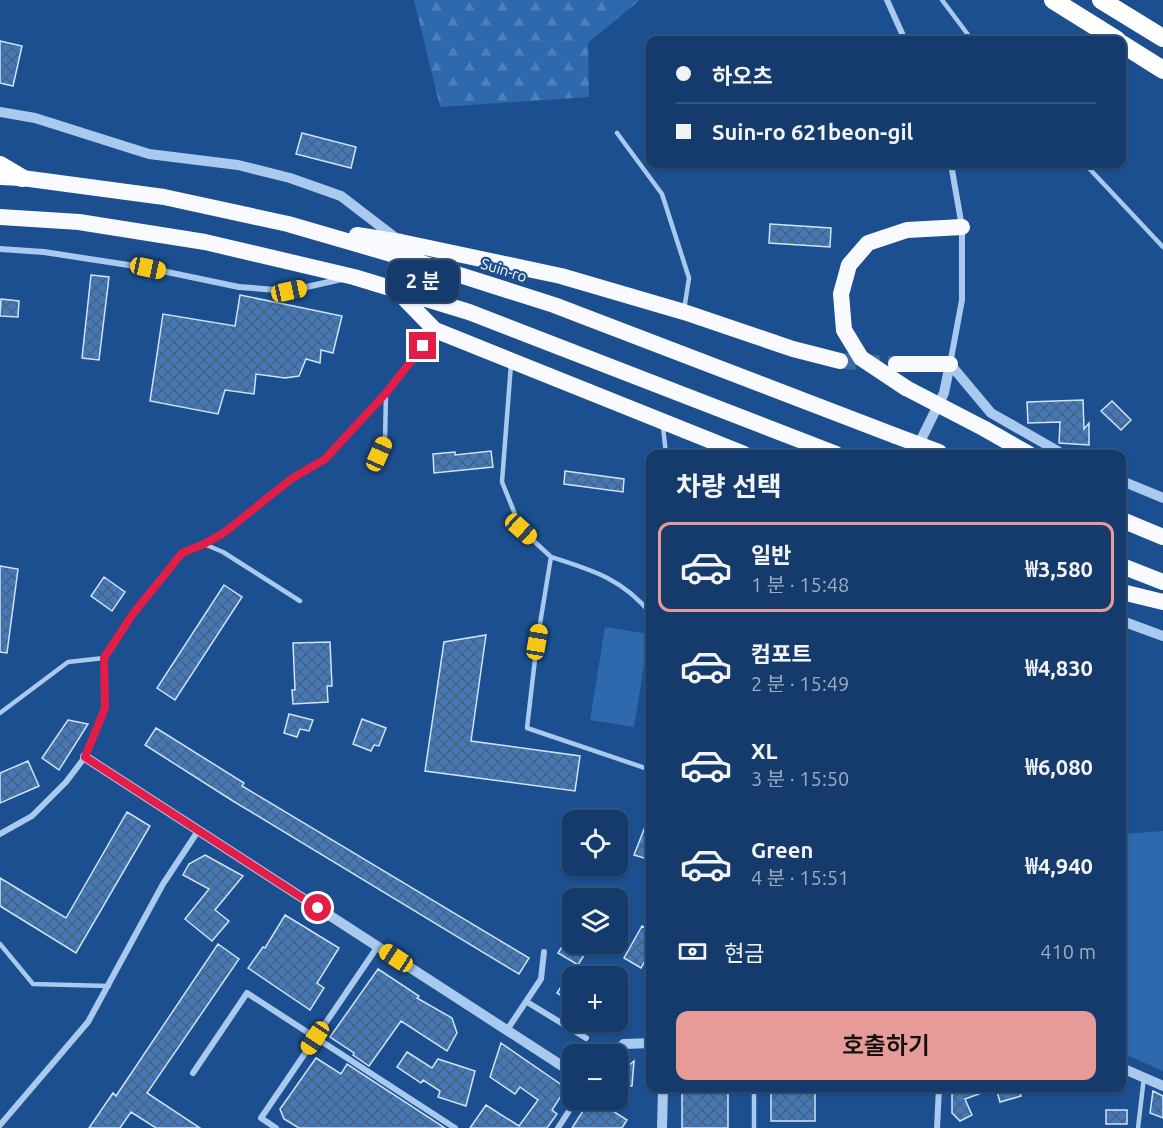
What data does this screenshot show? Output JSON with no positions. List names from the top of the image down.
{
  "streets": {
    "highway": ["Suin-ro"]
  },
  "page": {
    "banner": ["하오츠", "Suin-ro 621beon-gil"],
    "bubble": "2 분",
    "heading": "차량 선택",
    "list": [
      {
        "name": "일반",
        "note": "1 분 · 15:48",
        "value": "₩3,580"
      },
      {
        "name": "컴포트",
        "note": "2 분 · 15:49",
        "value": "₩4,830"
      },
      {
        "name": "XL",
        "note": "3 분 · 15:50",
        "value": "₩6,080"
      },
      {
        "name": "Green",
        "note": "4 분 · 15:51",
        "value": "₩4,940"
      }
    ],
    "map_buttons": ["+", "−"],
    "pay": ["현금", "410 m"],
    "buttons": "호출하기"
  }
}
